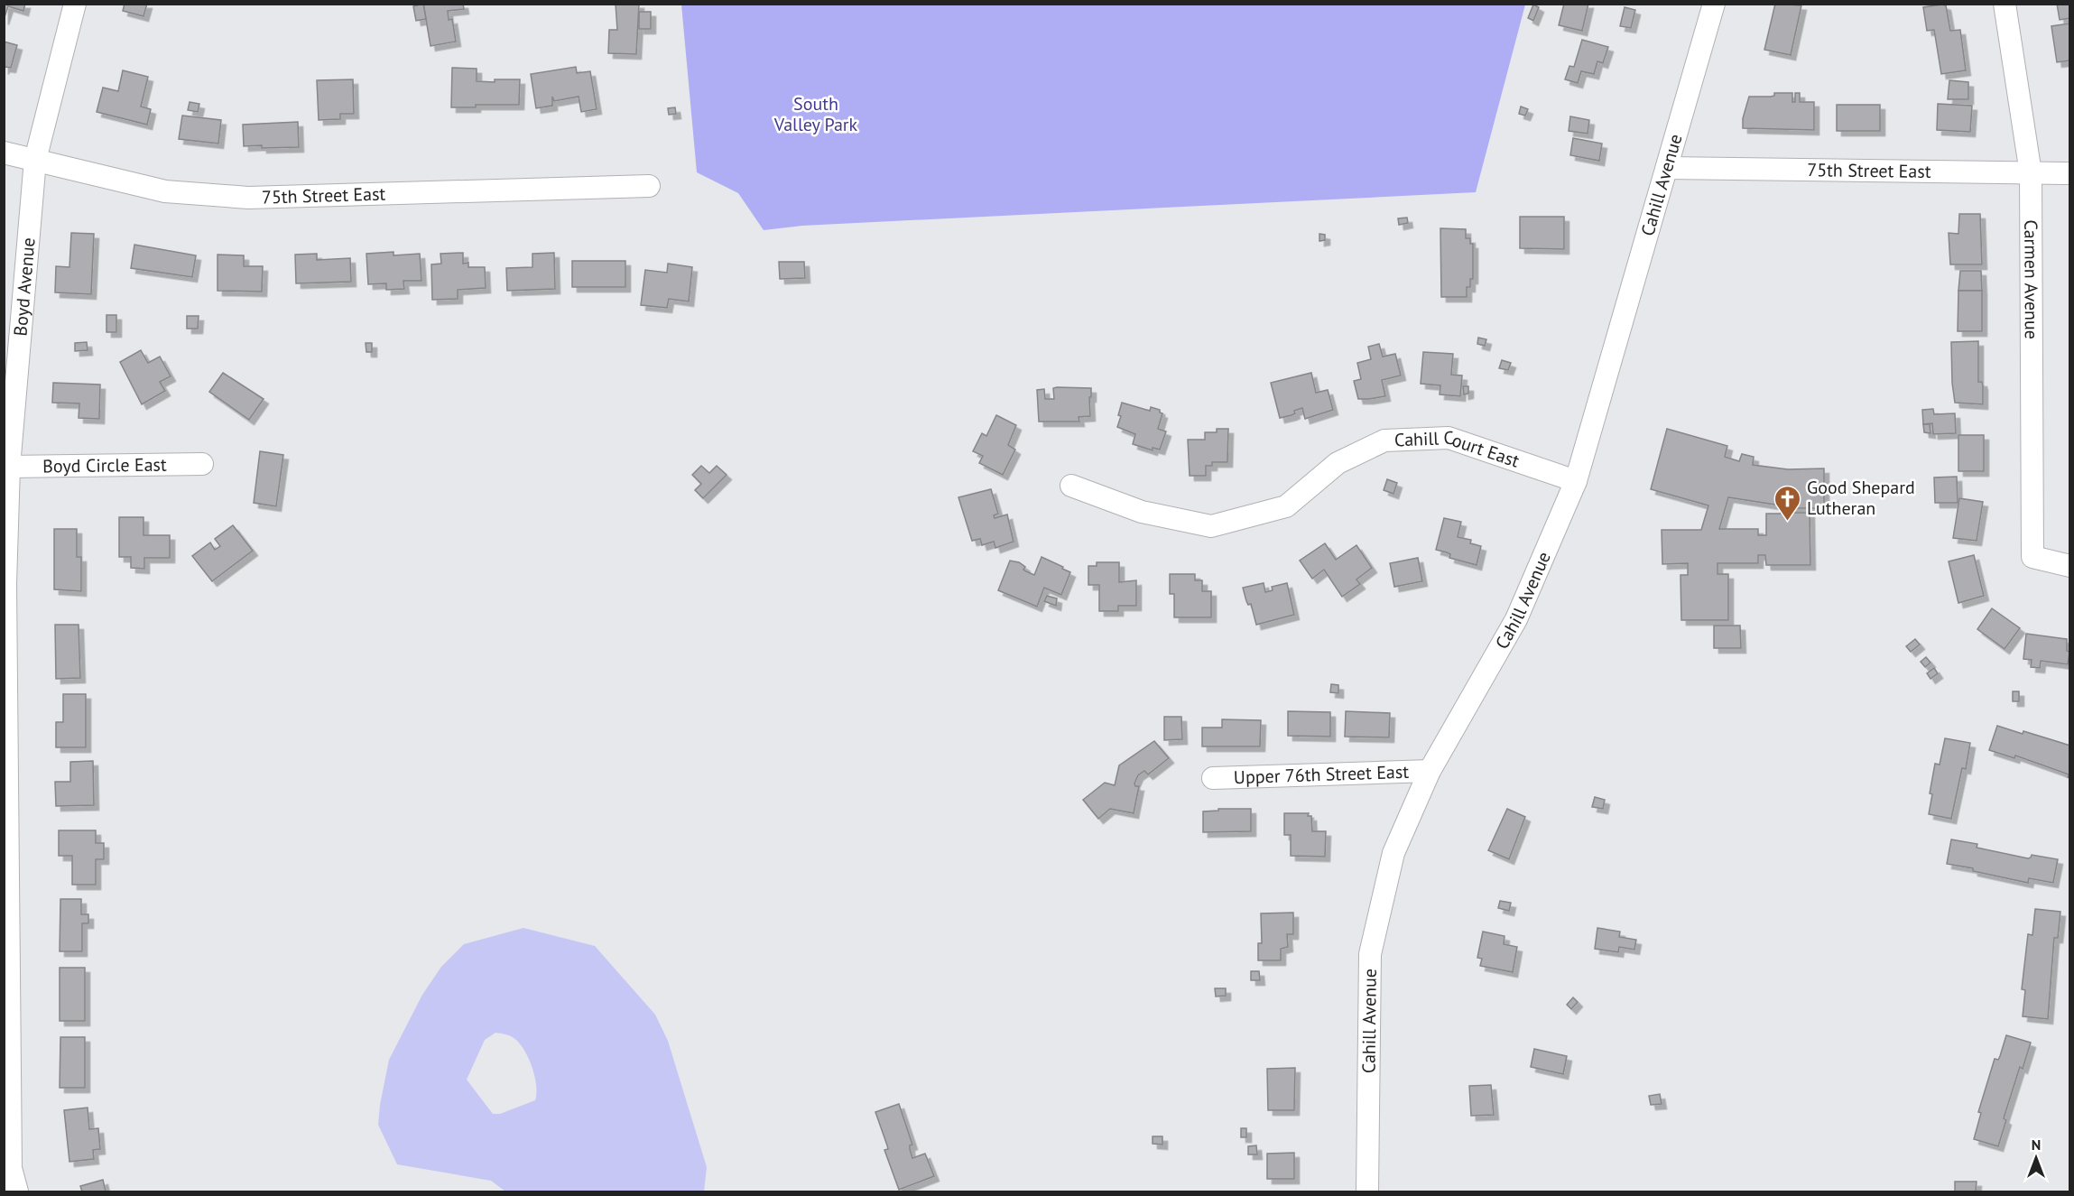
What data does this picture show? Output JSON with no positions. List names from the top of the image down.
{
  "streets": {
    "street": [
      "75th Street East",
      "Cahill Avenue",
      "Carmen Avenue",
      "Boyd Avenue",
      "Cahill Court East",
      "Boyd Circle East",
      "Upper 76th Street East"
    ]
  },
  "crossings": [
    ["75th Street East", "Cahill Avenue"],
    ["75th Street East", "Carmen Avenue"],
    ["75th Street East", "Boyd Avenue"],
    ["Cahill Avenue", "Cahill Court East"],
    ["Cahill Avenue", "Upper 76th Street East"],
    ["Boyd Avenue", "Boyd Circle East"]
  ],
  "parks": ["South Valley Park"],
  "places": {
    "church": ["Good Shepard Lutheran"]
  },
  "north": "top"
}
